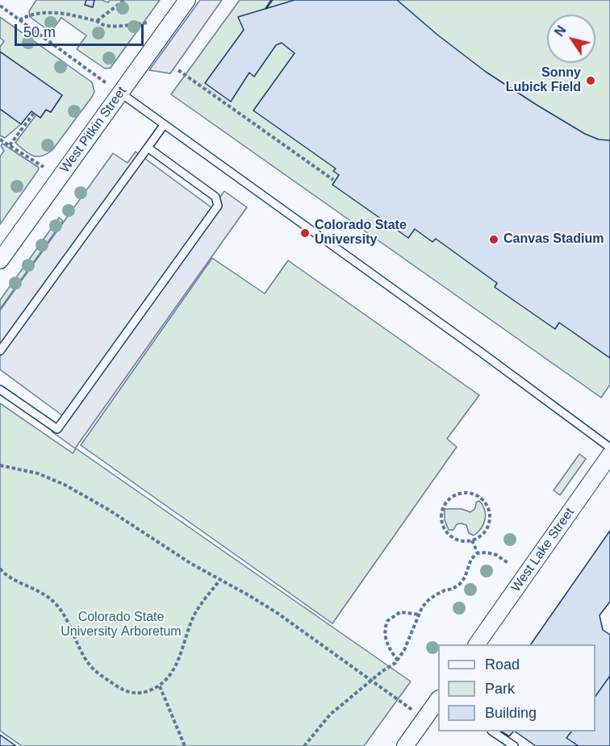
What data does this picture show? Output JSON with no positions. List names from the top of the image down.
{
  "streets": {
    "street": ["West Pitkin Street", "West Lake Street"]
  },
  "parks": ["Colorado State University Arboretum"],
  "places": ["Sonny Lubick Field", "Colorado State University", "Canvas Stadium"],
  "legend": ["Road", "Park", "Building"],
  "scale_bar": "50 m",
  "north": "top left"
}
